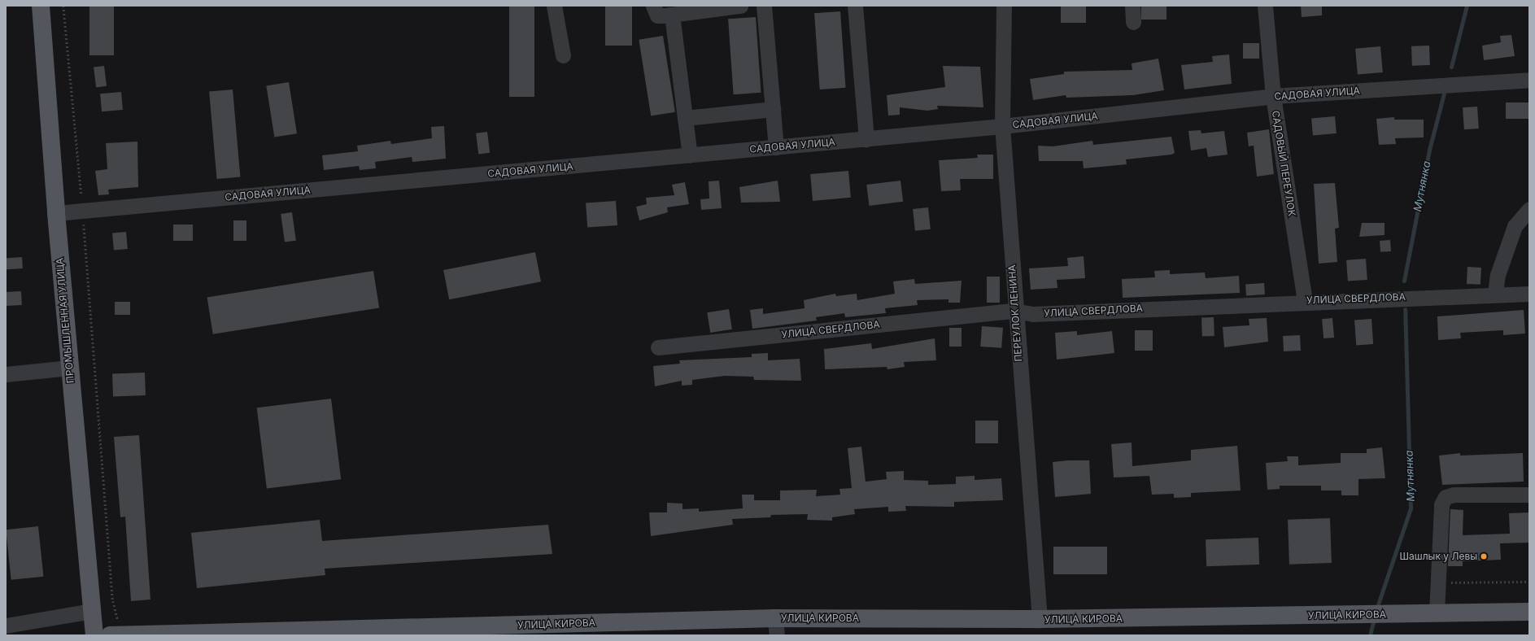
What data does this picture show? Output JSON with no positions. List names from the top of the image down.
{
  "streets": {
    "main road": ["ПРОМЫШЛЕННАЯ УЛИЦА", "УЛИЦА КИРОВА"],
    "street": [
      "САДОВАЯ УЛИЦА",
      "САДОВЫЙ ПЕРЕУЛОК",
      "УЛИЦА СВЕРДЛОВА",
      "ПЕРЕУЛОК ЛЕНИНА"
    ]
  },
  "crossings": [
    ["САДОВАЯ УЛИЦА", "САДОВЫЙ ПЕРЕУЛОК"],
    ["САДОВАЯ УЛИЦА", "ПЕРЕУЛОК ЛЕНИНА"],
    ["САДОВАЯ УЛИЦА", "ПРОМЫШЛЕННАЯ УЛИЦА"],
    ["САДОВЫЙ ПЕРЕУЛОК", "УЛИЦА СВЕРДЛОВА"],
    ["УЛИЦА СВЕРДЛОВА", "ПЕРЕУЛОК ЛЕНИНА"],
    ["ПЕРЕУЛОК ЛЕНИНА", "УЛИЦА КИРОВА"]
  ],
  "water": ["Мутнянка"],
  "places": ["Шашлык у Левы"]
}
